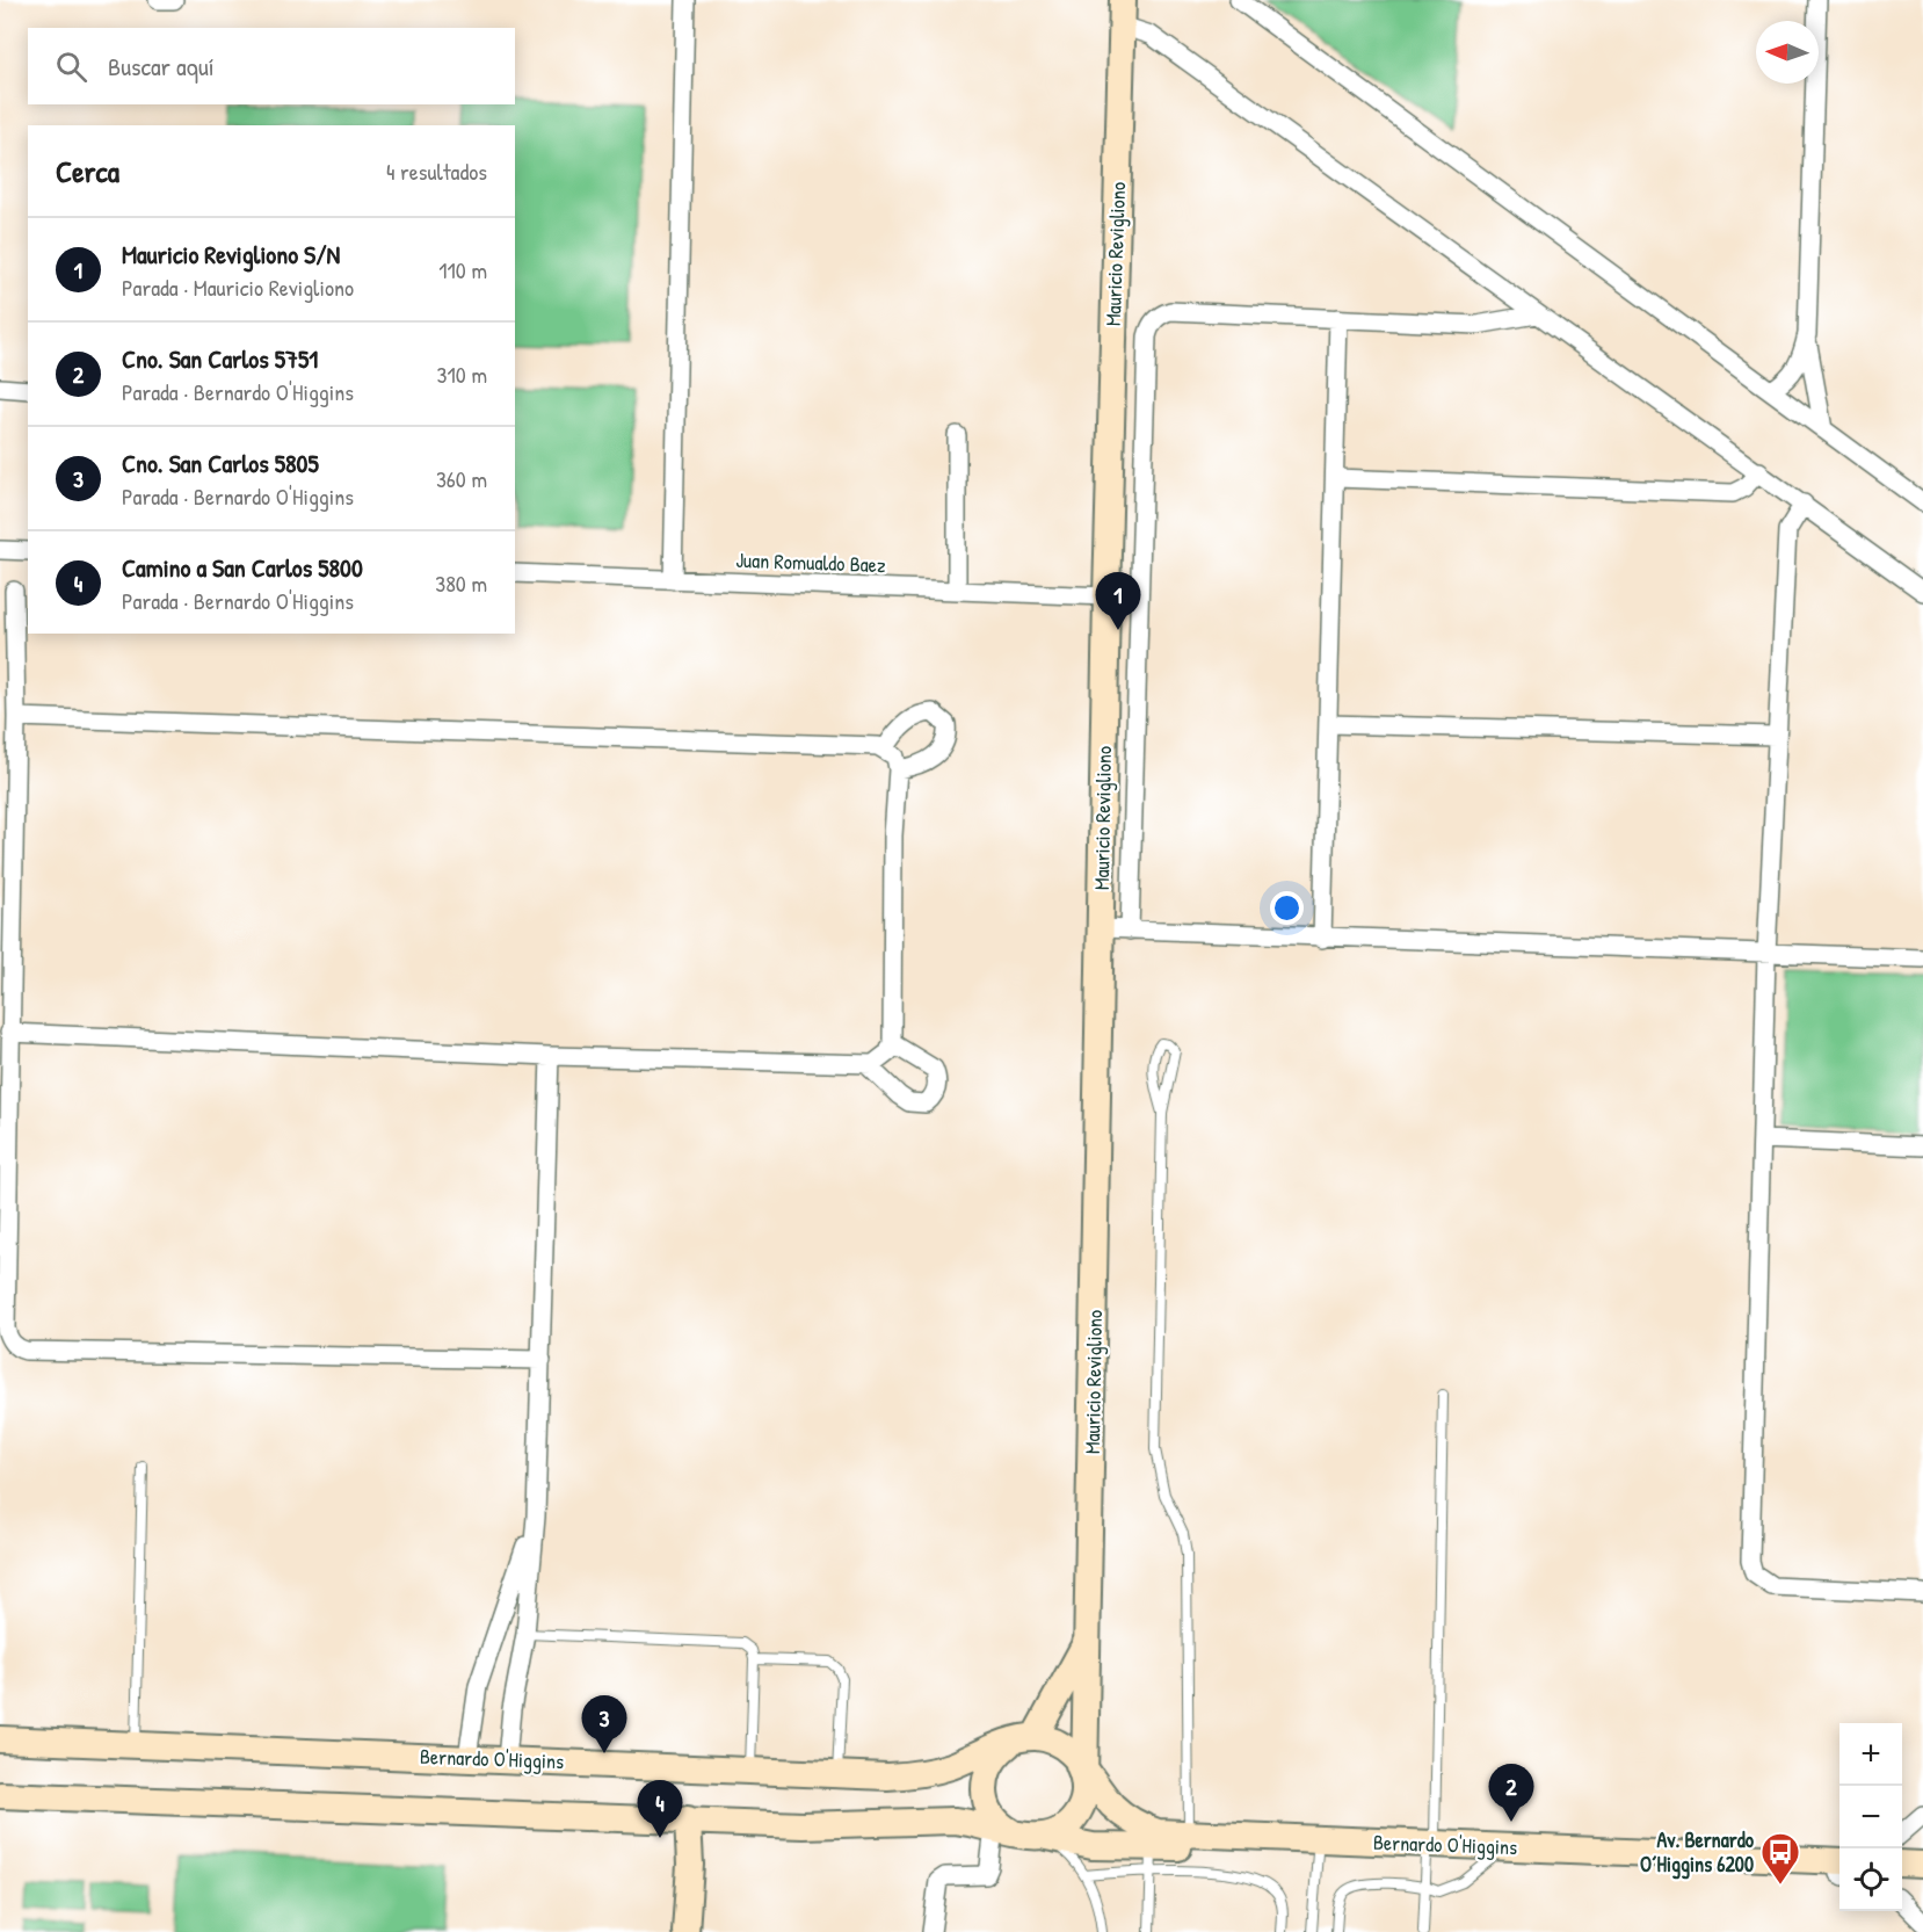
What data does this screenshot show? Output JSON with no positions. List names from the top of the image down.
{
  "streets": {
    "main road": ["Mauricio Revigliono", "Bernardo O'Higgins"],
    "street": ["Juan Romualdo Baez"]
  },
  "crossings": [
    ["Mauricio Revigliono", "Juan Romualdo Baez"],
    ["Mauricio Revigliono", "Bernardo O'Higgins"]
  ],
  "places": {
    "bus stop": ["Av. Bernardo O´Higgins 6200"]
  },
  "north": "left",
  "page": {
    "search": "Buscar aquí",
    "heading": ["Cerca", "4 resultados"],
    "list": [
      {
        "mark": "1",
        "name": "Mauricio Revigliono S/N",
        "note": "Parada · Mauricio Revigliono",
        "value": "110 m"
      },
      {
        "mark": "2",
        "name": "Cno. San Carlos 5751",
        "note": "Parada · Bernardo O'Higgins",
        "value": "310 m"
      },
      {
        "mark": "3",
        "name": "Cno. San Carlos 5805",
        "note": "Parada · Bernardo O'Higgins",
        "value": "360 m"
      },
      {
        "mark": "4",
        "name": "Camino a San Carlos 5800",
        "note": "Parada · Bernardo O'Higgins",
        "value": "380 m"
      }
    ],
    "pins": [
      "1",
      "3",
      "2",
      "4"
    ],
    "map_buttons": ["+", "−"]
  }
}
